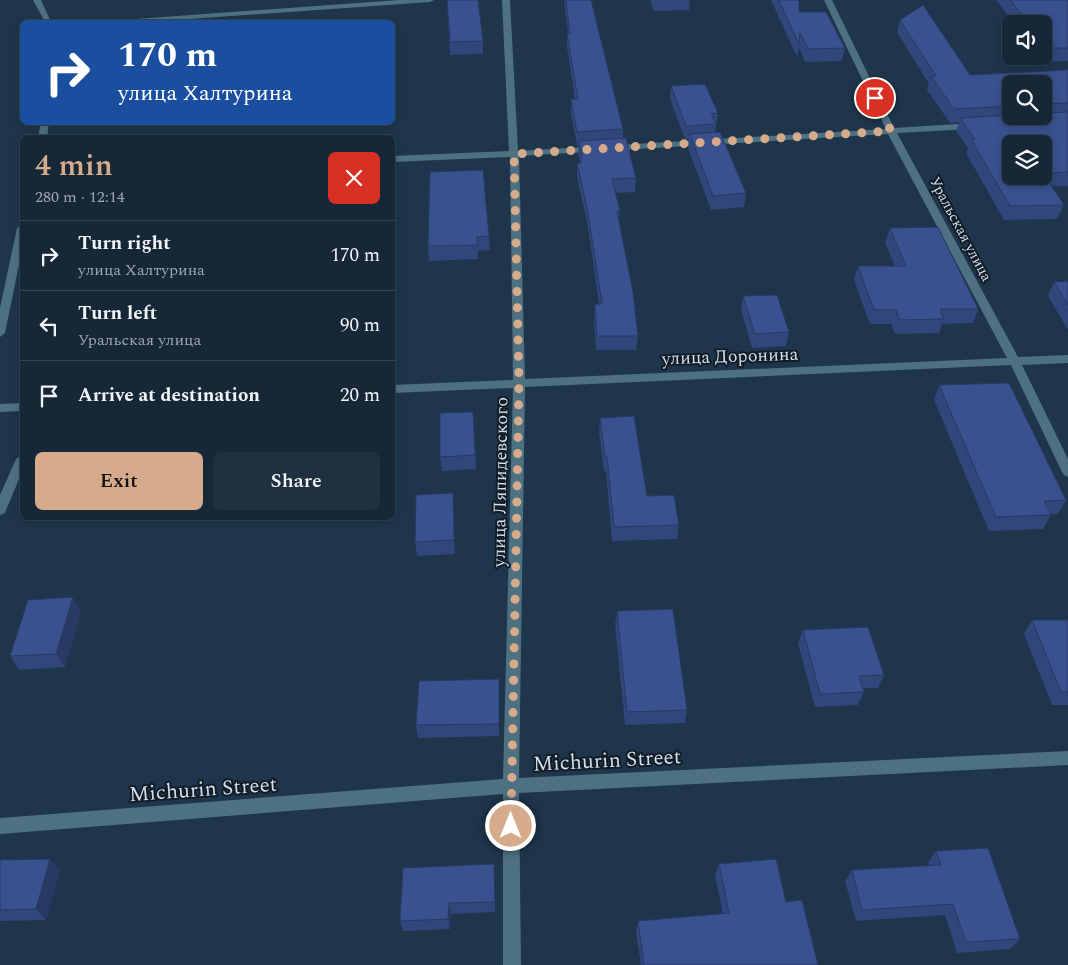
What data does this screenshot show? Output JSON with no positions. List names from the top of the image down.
{
  "streets": {
    "street": [
      "Уральская улица",
      "улица Доронина",
      "улица Ляпидевского",
      "Michurin Street"
    ]
  },
  "crossings": [
    ["Уральская улица", "улица Доронина"],
    ["улица Доронина", "улица Ляпидевского"],
    ["улица Ляпидевского", "Michurin Street"]
  ],
  "page": {
    "turn": ["170 m", "улица Халтурина"],
    "heading": ["4 min", "280 m · 12:14"],
    "list": [
      {
        "name": "Turn right",
        "note": "улица Халтурина",
        "value": "170 m"
      },
      {
        "name": "Turn left",
        "note": "Уральская улица",
        "value": "90 m"
      },
      {
        "name": "Arrive at destination",
        "value": "20 m"
      }
    ],
    "buttons": ["Exit", "Share"]
  }
}
